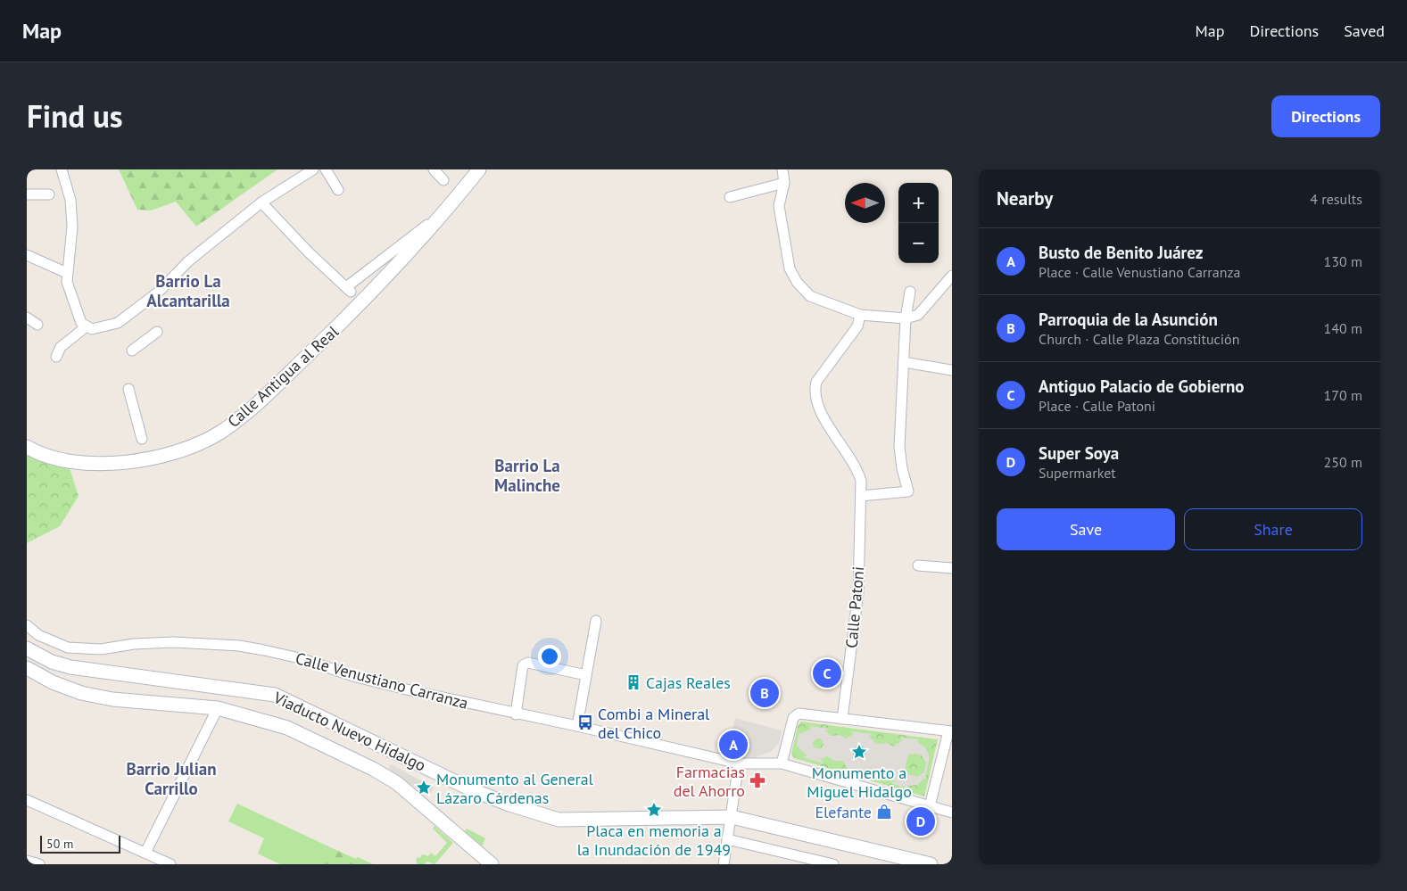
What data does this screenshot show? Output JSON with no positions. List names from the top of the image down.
{
  "streets": {
    "main road": ["Calle Antigua al Real", "Viaducto Nuevo Hidalgo"],
    "street": ["Calle Patoni", "Calle Venustiano Carranza"]
  },
  "districts": ["Barrio La Alcantarilla", "Barrio La Malinche", "Barrio Julian Carrillo"],
  "places": {
    "building": ["Cajas Reales"],
    "bus stop": ["Combi a Mineral del Chico"],
    "place": ["Monumento a Miguel Hidalgo", "Monumento al General Lázaro Cárdenas", "Placa en memoria a la Inundación de 1949"],
    "pharmacy": ["Farmacias del Ahorro"],
    "shop": ["Elefante"]
  },
  "scale_bar": "50 m",
  "north": "left",
  "page": {
    "header": "Map",
    "nav": ["Map", "Directions", "Saved"],
    "title": "Find us",
    "buttons": [
      "Directions",
      ["Save", "Share"]
    ],
    "heading": ["Nearby", "4 results"],
    "map_buttons": ["+", "−"],
    "list": [
      {
        "mark": "A",
        "name": "Busto de Benito Juárez",
        "note": "Place · Calle Venustiano Carranza",
        "value": "130 m"
      },
      {
        "mark": "B",
        "name": "Parroquia de la Asunción",
        "note": "Church · Calle Plaza Constitución",
        "value": "140 m"
      },
      {
        "mark": "C",
        "name": "Antiguo Palacio de Gobierno",
        "note": "Place · Calle Patoni",
        "value": "170 m"
      },
      {
        "mark": "D",
        "name": "Super Soya",
        "note": "Supermarket",
        "value": "250 m"
      }
    ],
    "pins": [
      "C",
      "B",
      "A",
      "D"
    ],
    "scale": "50 m"
  }
}
